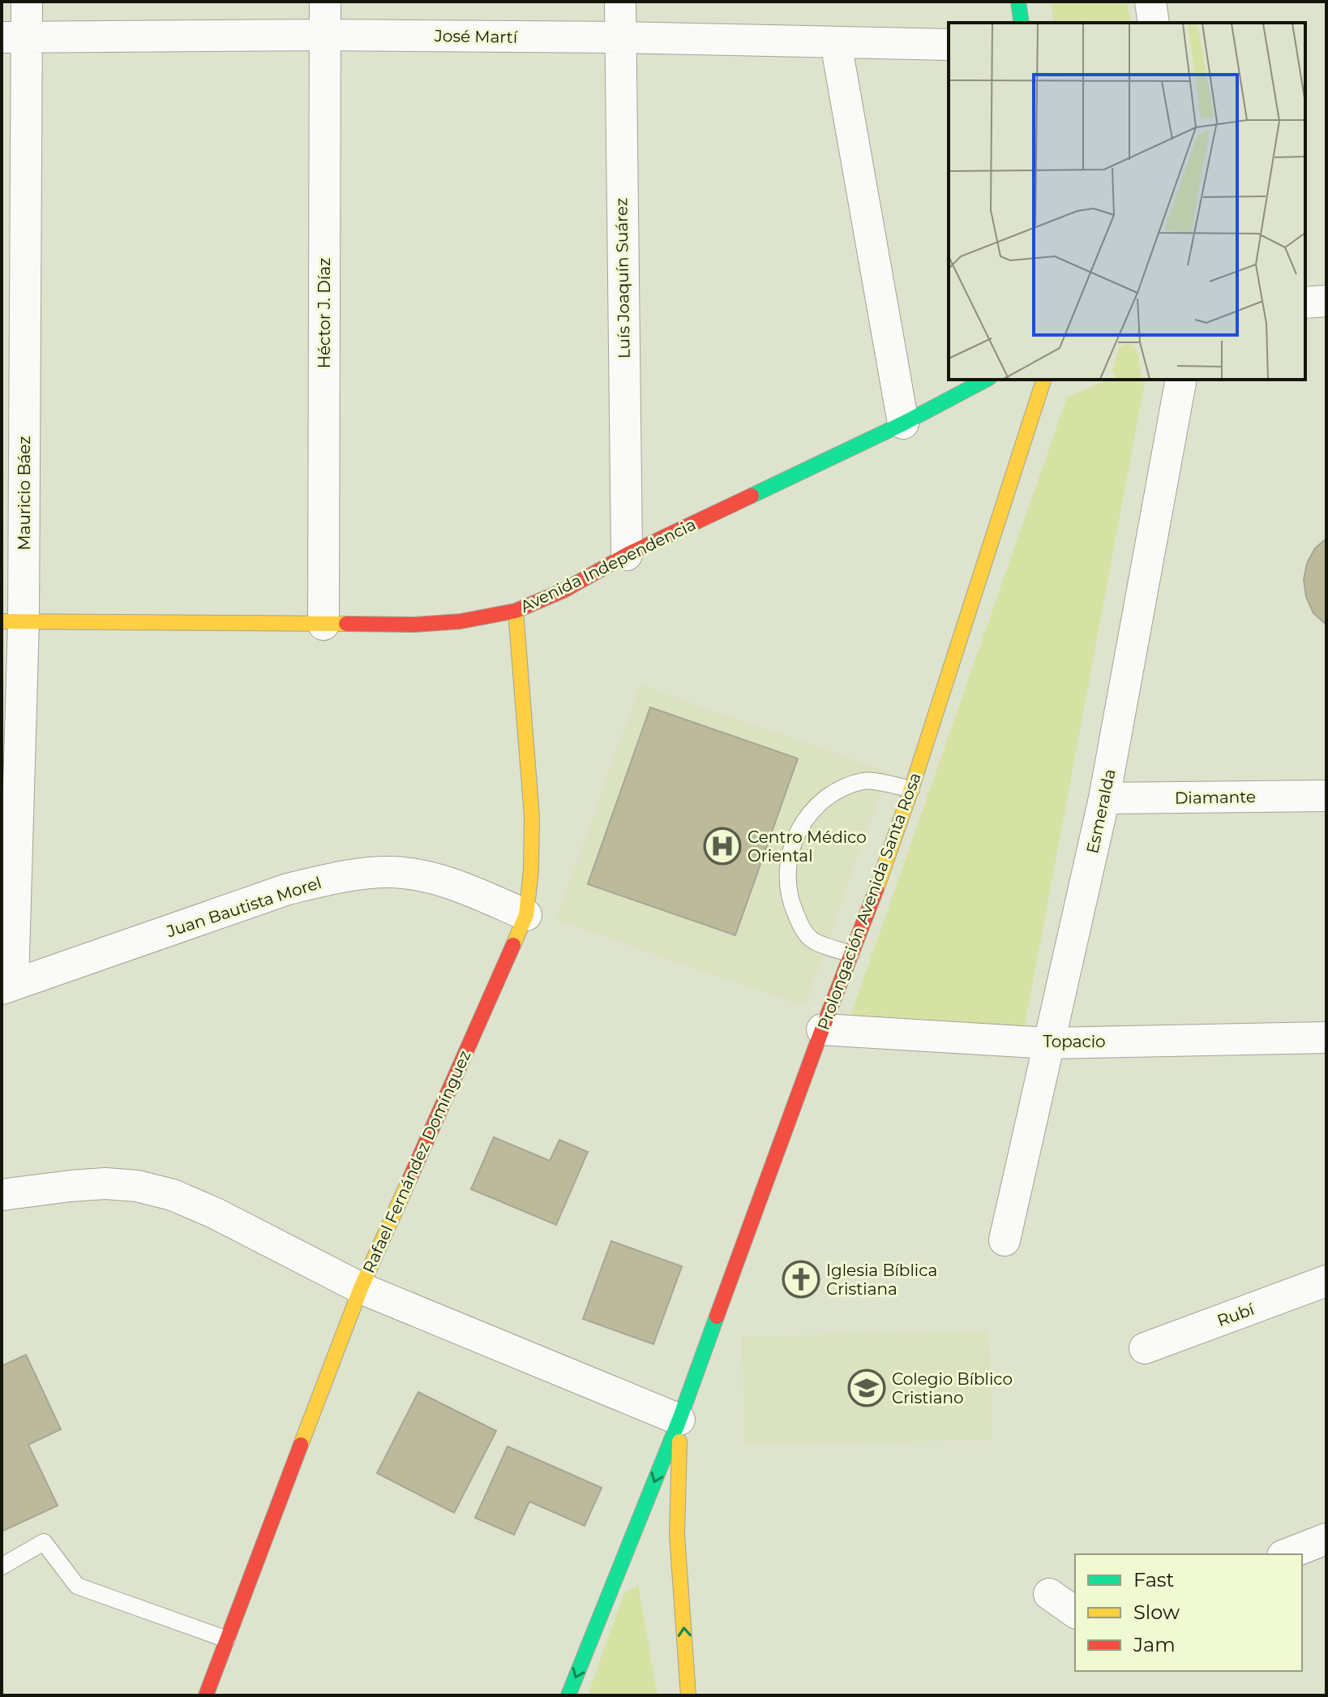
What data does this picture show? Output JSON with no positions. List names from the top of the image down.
{
  "streets": {
    "street": [
      "José Martí",
      "Luís Joaquín Suárez",
      "Héctor J. Díaz",
      "Mauricio Báez",
      "Avenida Independencia",
      "Diamante",
      "Esmeralda",
      "Prolongación Avenida Santa Rosa",
      "Juan Bautista Morel",
      "Topacio",
      "Rafael Fernández Domínguez",
      "Rubí"
    ]
  },
  "crossings": [
    ["José Martí", "Luís Joaquín Suárez"],
    ["José Martí", "Héctor J. Díaz"],
    ["José Martí", "Mauricio Báez"],
    ["Luís Joaquín Suárez", "Avenida Independencia"],
    ["Héctor J. Díaz", "Avenida Independencia"],
    ["Mauricio Báez", "Avenida Independencia"],
    ["Mauricio Báez", "Juan Bautista Morel"],
    ["Avenida Independencia", "Rafael Fernández Domínguez"],
    ["Diamante", "Esmeralda"],
    ["Esmeralda", "Topacio"],
    ["Prolongación Avenida Santa Rosa", "Topacio"],
    ["Juan Bautista Morel", "Rafael Fernández Domínguez"]
  ],
  "places": {
    "hospital": ["Centro Médico Oriental"],
    "church": ["Iglesia Bíblica Cristiana"],
    "school or university": ["Colegio Bíblico Cristiano"]
  },
  "legend": ["Fast", "Slow", "Jam"]
}
